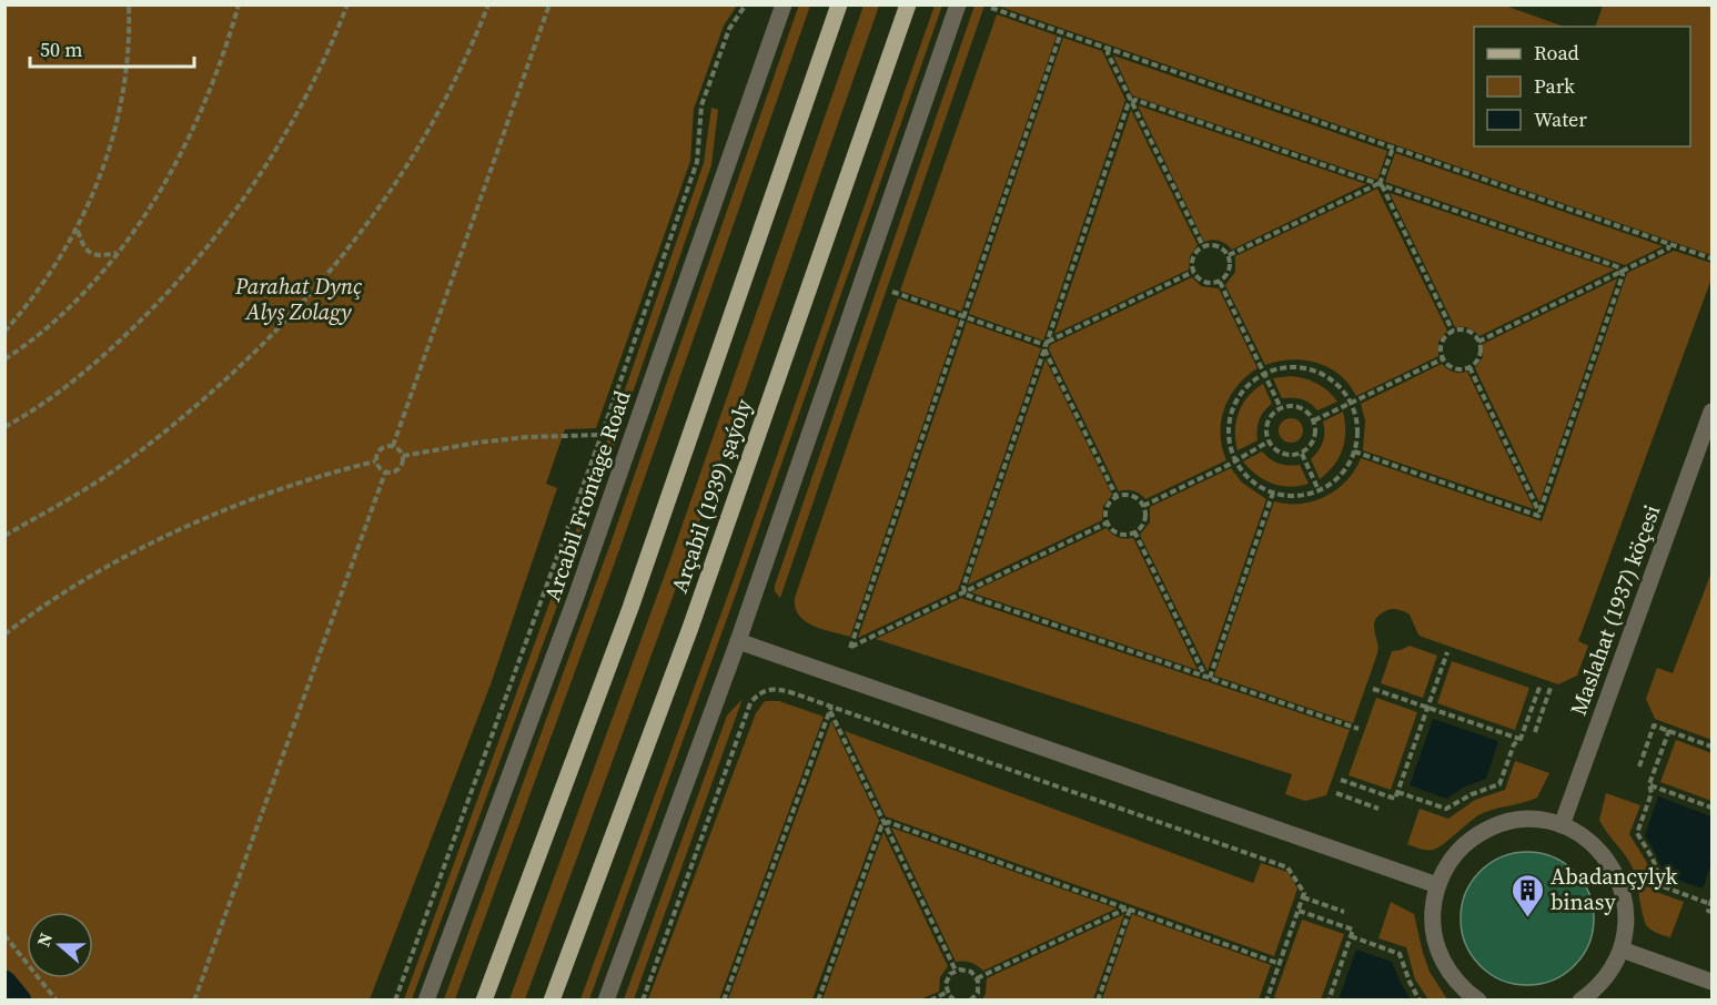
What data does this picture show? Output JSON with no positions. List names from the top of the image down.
{
  "streets": {
    "main road": ["Arçabil (1939) şaýoly"],
    "street": ["Arcabil Frontage Road", "Maslahat (1937) köçesi"]
  },
  "parks": ["Parahat Dynç Alyş Zolagy"],
  "places": {
    "building": ["Abadançylyk binasy"]
  },
  "legend": ["Road", "Park", "Water"],
  "scale_bar": "50 m",
  "north": "left"
}
